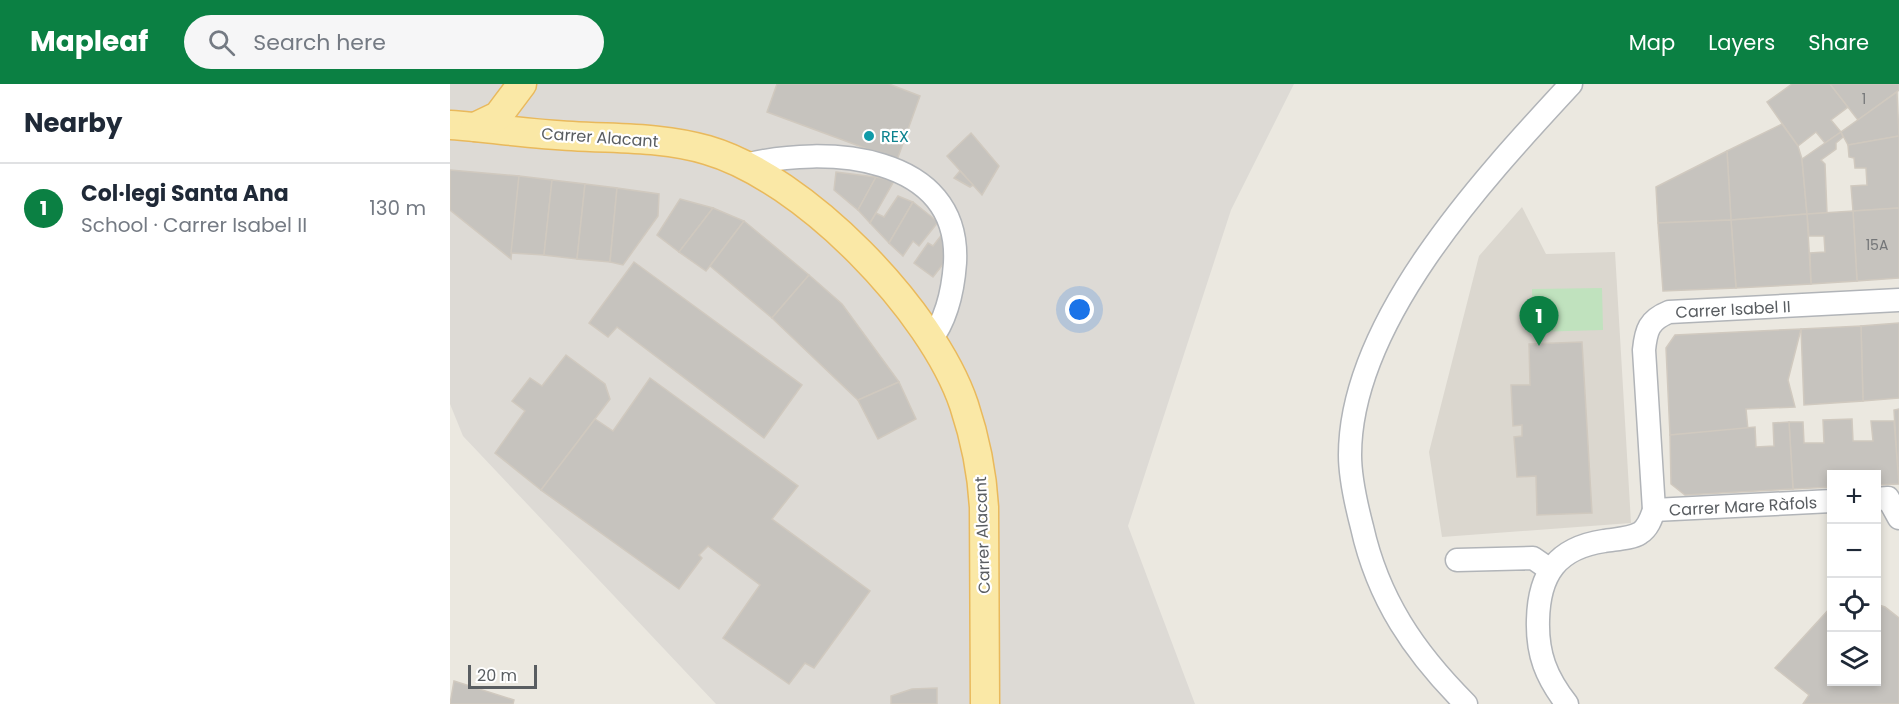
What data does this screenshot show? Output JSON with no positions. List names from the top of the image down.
{
  "streets": {
    "main road": ["Carrer Alacant"],
    "street": ["Carrer Isabel II", "Carrer Mare Ràfols"]
  },
  "crossings": [
    ["Carrer Isabel II", "Carrer Mare Ràfols"]
  ],
  "places": ["REX"],
  "house_numbers": ["1", "15A"],
  "scale_bar": "20 m",
  "page": {
    "header": "Mapleaf",
    "search": "Search here",
    "nav": ["Map", "Layers", "Share"],
    "heading": "Nearby",
    "list": [
      {
        "mark": "1",
        "name": "Col·legi Santa Ana",
        "note": "School · Carrer Isabel II",
        "value": "130 m"
      }
    ],
    "pins": "1",
    "map_buttons": ["+", "−"],
    "scale": "20 m"
  }
}
